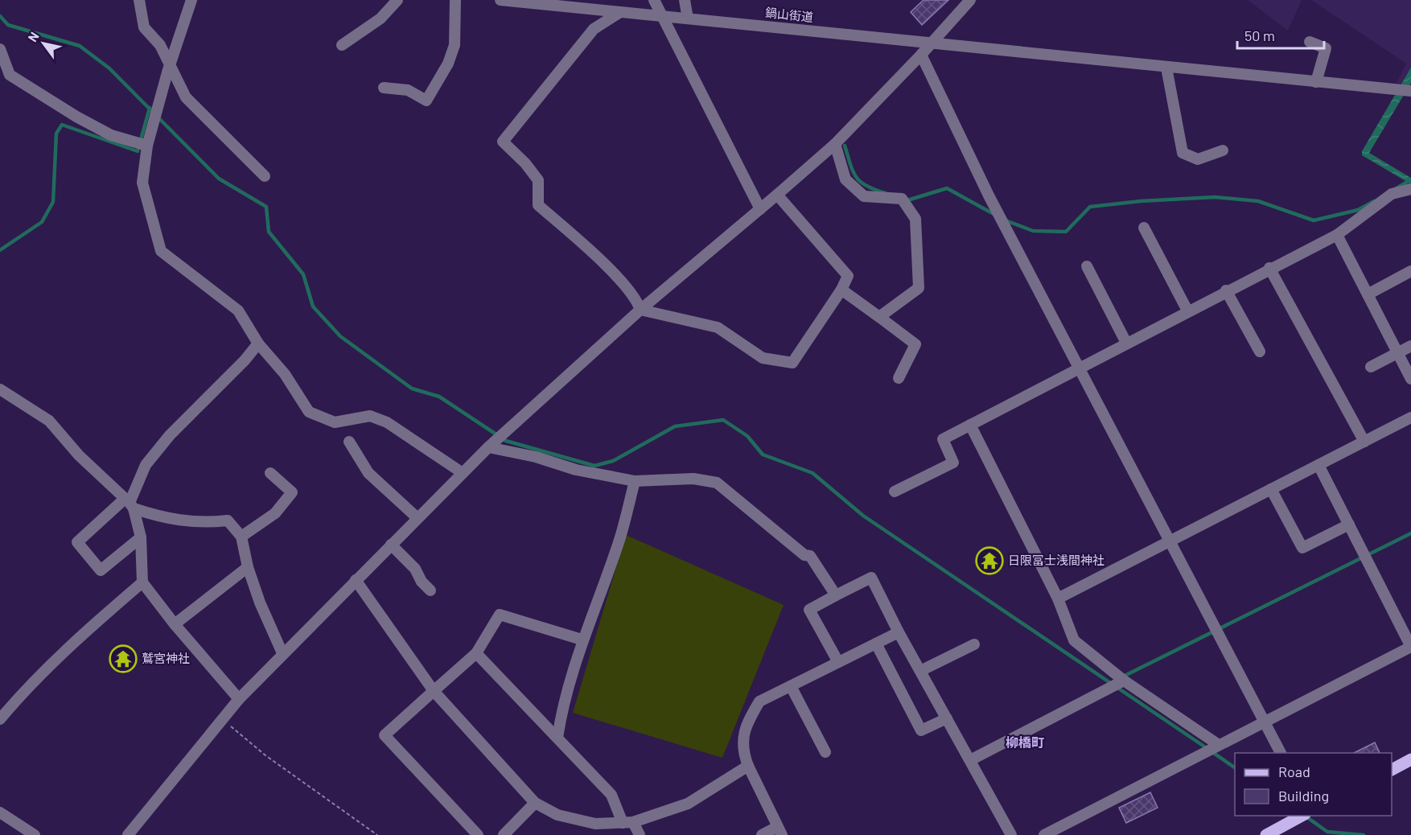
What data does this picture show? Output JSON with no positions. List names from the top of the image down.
{
  "streets": {
    "street": ["鍋山街道"]
  },
  "districts": ["柳橋町"],
  "places": {
    "temple": ["日限冨士浅間神社", "鷲宮神社"]
  },
  "legend": ["Road", "Building"],
  "scale_bar": "50 m",
  "north": "top left"
}
